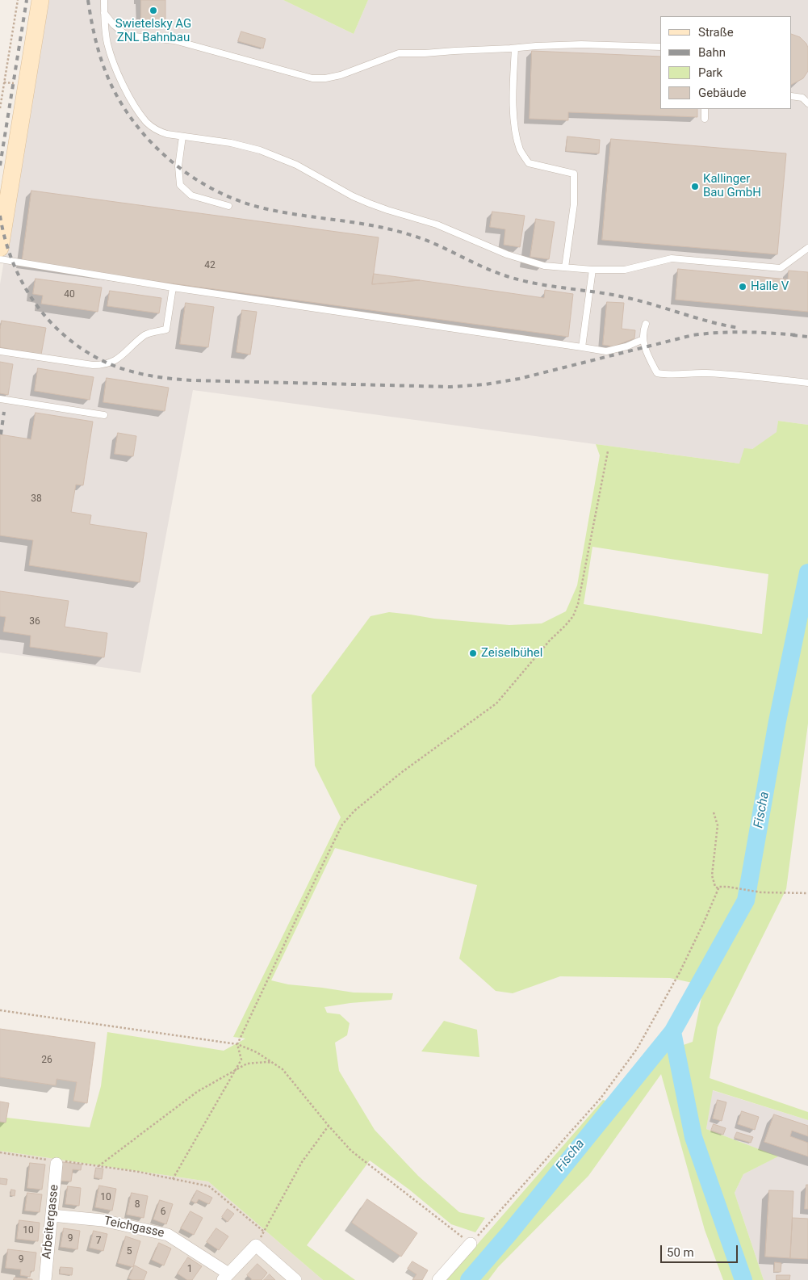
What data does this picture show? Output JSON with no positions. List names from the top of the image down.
{
  "streets": {
    "street": ["Arbeitergasse", "Teichgasse"]
  },
  "crossings": [
    ["Arbeitergasse", "Teichgasse"]
  ],
  "water": ["Fischa"],
  "places": [
    "Swietelsky AG ZNL Bahnbau",
    "Kallinger Bau GmbH",
    "Halle V",
    "Zeiselbühel"
  ],
  "house_numbers": [
    "42",
    "40",
    "38",
    "36",
    "26",
    "10",
    "8",
    "6",
    "10",
    "9",
    "7",
    "5",
    "9",
    "1"
  ],
  "legend": [
    "Straße",
    "Bahn",
    "Park",
    "Gebäude"
  ],
  "scale_bar": "50 m"
}
